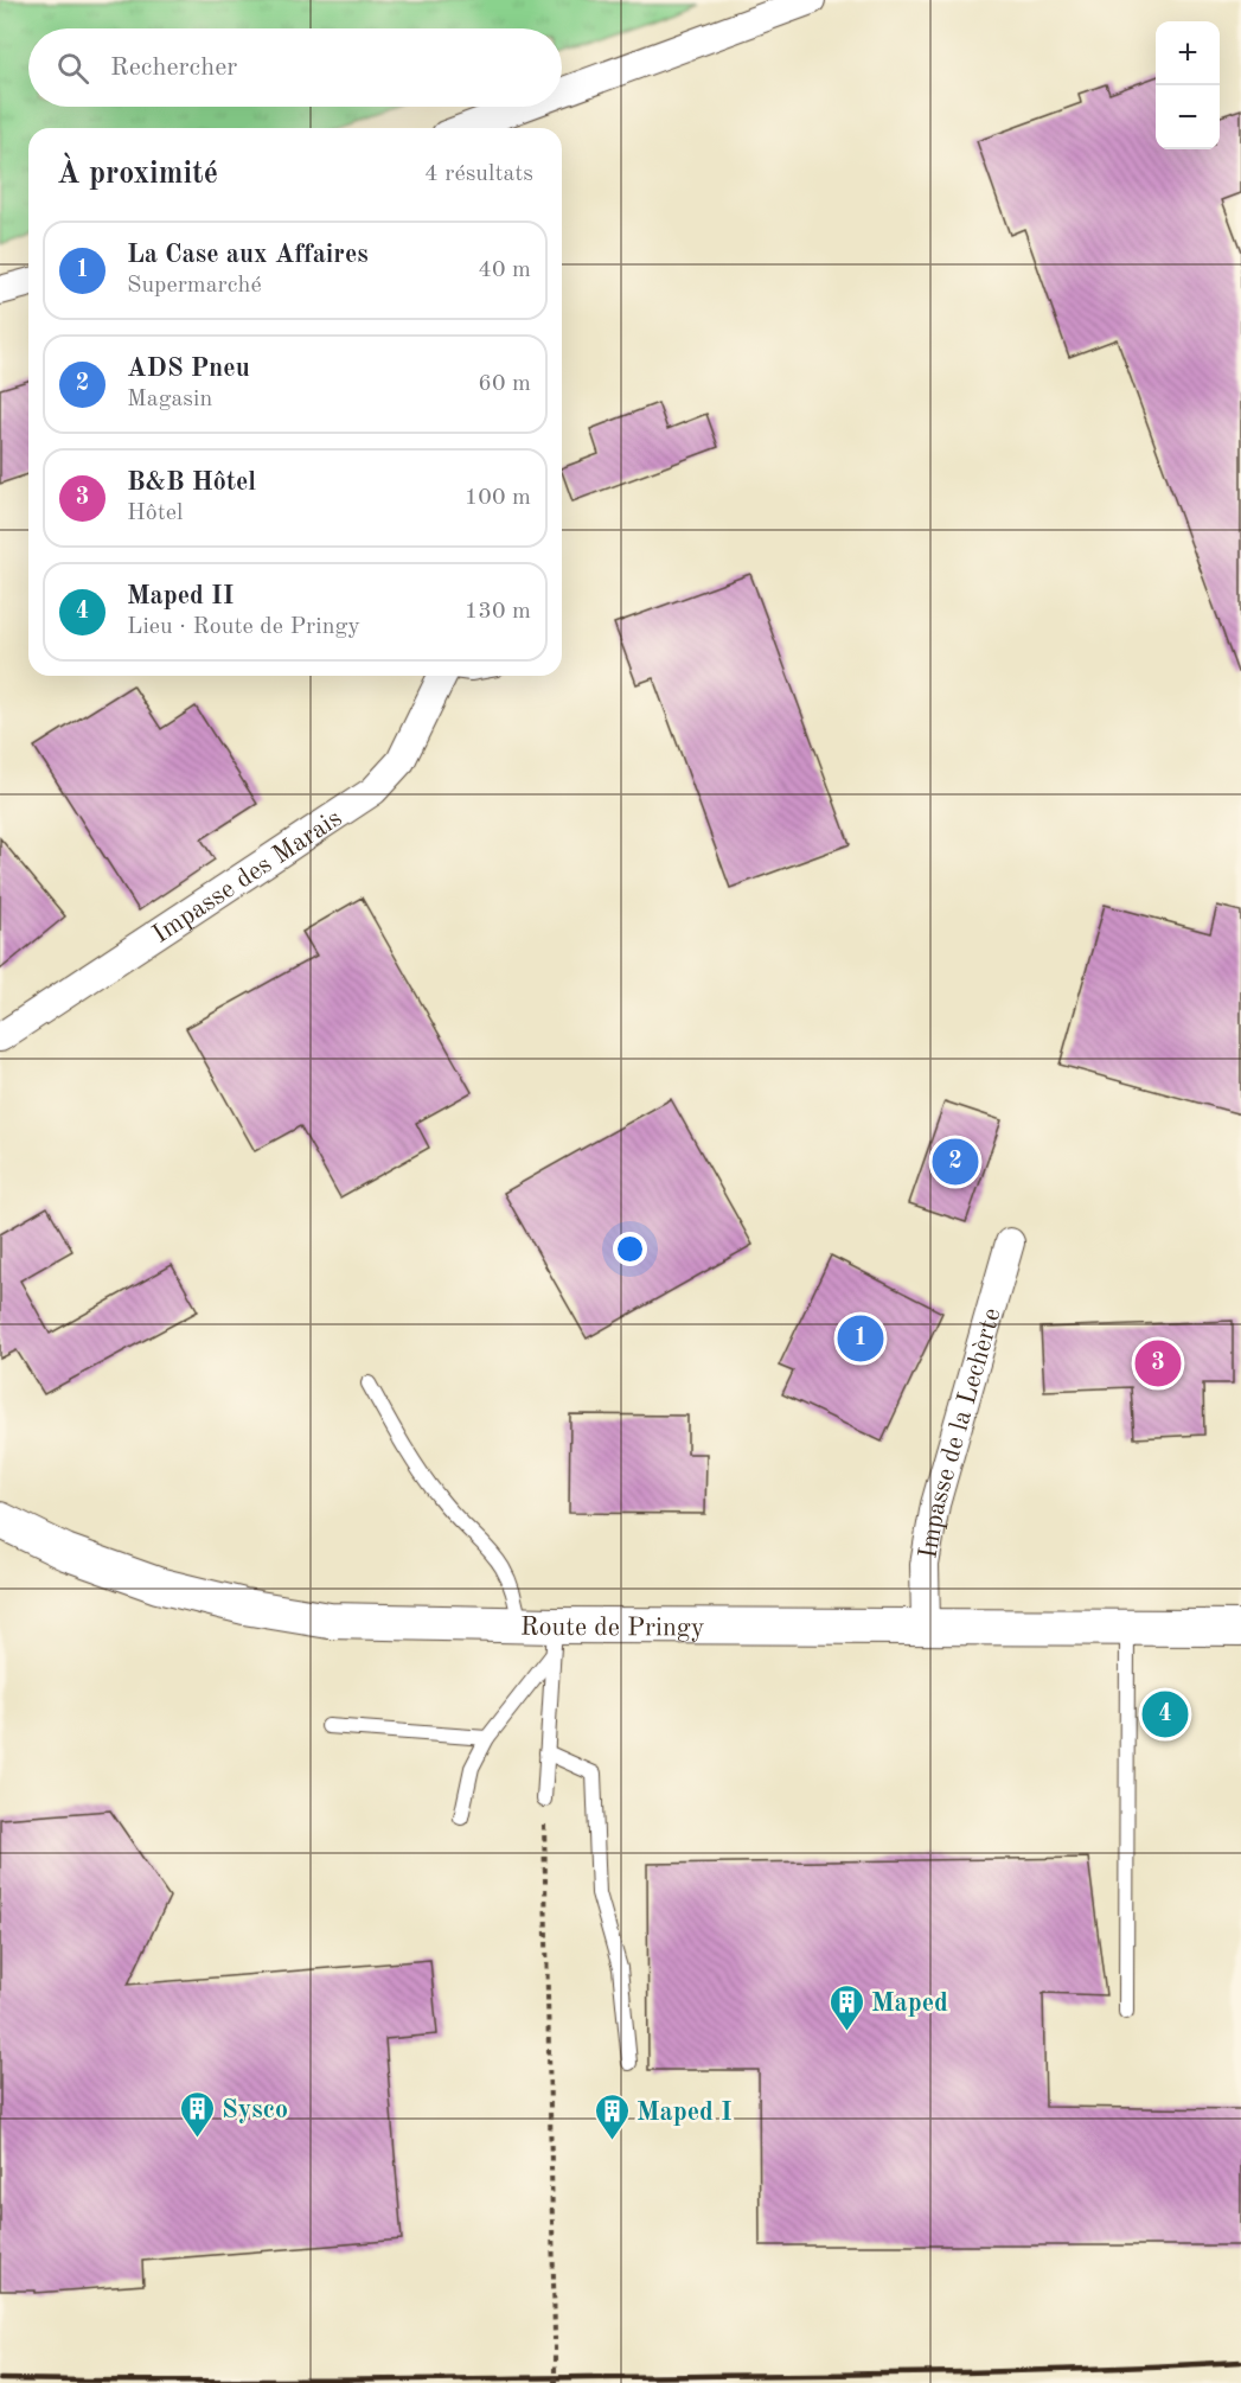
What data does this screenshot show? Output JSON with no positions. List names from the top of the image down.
{
  "streets": {
    "street": ["Impasse des Marais", "Impasse de la Lechèrte", "Route de Pringy"]
  },
  "crossings": [
    ["Impasse de la Lechèrte", "Route de Pringy"]
  ],
  "places": {
    "building": ["Maped", "Sysco", "Maped I"]
  },
  "page": {
    "map_buttons": ["+", "−"],
    "search": "Rechercher",
    "heading": ["À proximité", "4 résultats"],
    "list": [
      {
        "mark": "1",
        "name": "La Case aux Affaires",
        "note": "Supermarché",
        "value": "40 m"
      },
      {
        "mark": "2",
        "name": "ADS Pneu",
        "note": "Magasin",
        "value": "60 m"
      },
      {
        "mark": "3",
        "name": "B&B Hôtel",
        "note": "Hôtel",
        "value": "100 m"
      },
      {
        "mark": "4",
        "name": "Maped II",
        "note": "Lieu · Route de Pringy",
        "value": "130 m"
      }
    ],
    "pins": [
      "2",
      "1",
      "3",
      "4"
    ]
  }
}
